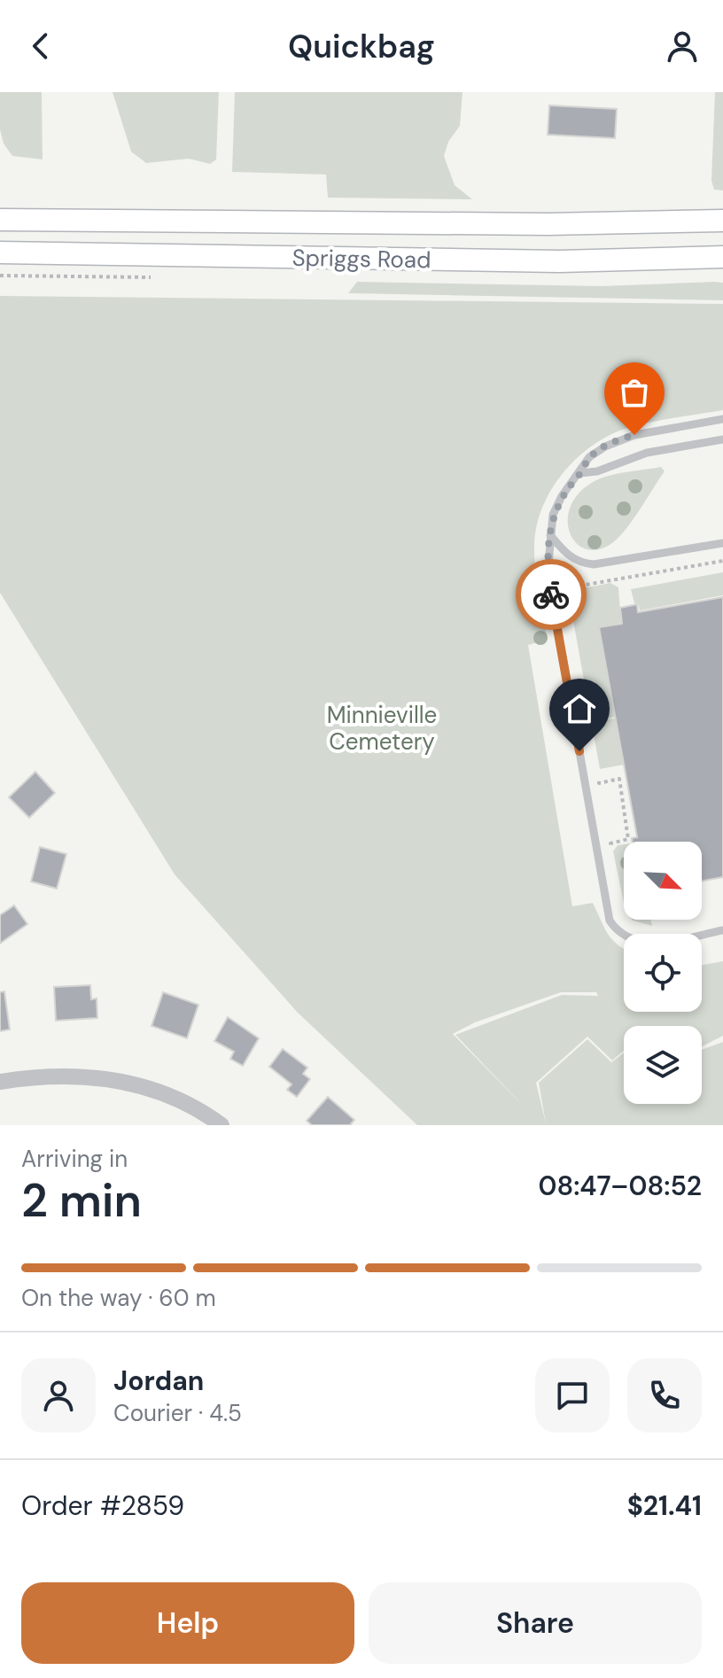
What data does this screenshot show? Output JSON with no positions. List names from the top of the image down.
{
  "streets": {
    "main road": ["Spriggs Road"]
  },
  "parks": ["Minnieville Cemetery"],
  "north": "bottom right",
  "page": {
    "header": "Quickbag",
    "heading": ["2 min", "Arriving in", "08:47–08:52"],
    "panel": [
      "Jordan",
      "Courier · 4.5",
      "Order #2859",
      "$21.41"
    ],
    "bar": "On the way · 60 m",
    "buttons": ["Help", "Share"]
  }
}
